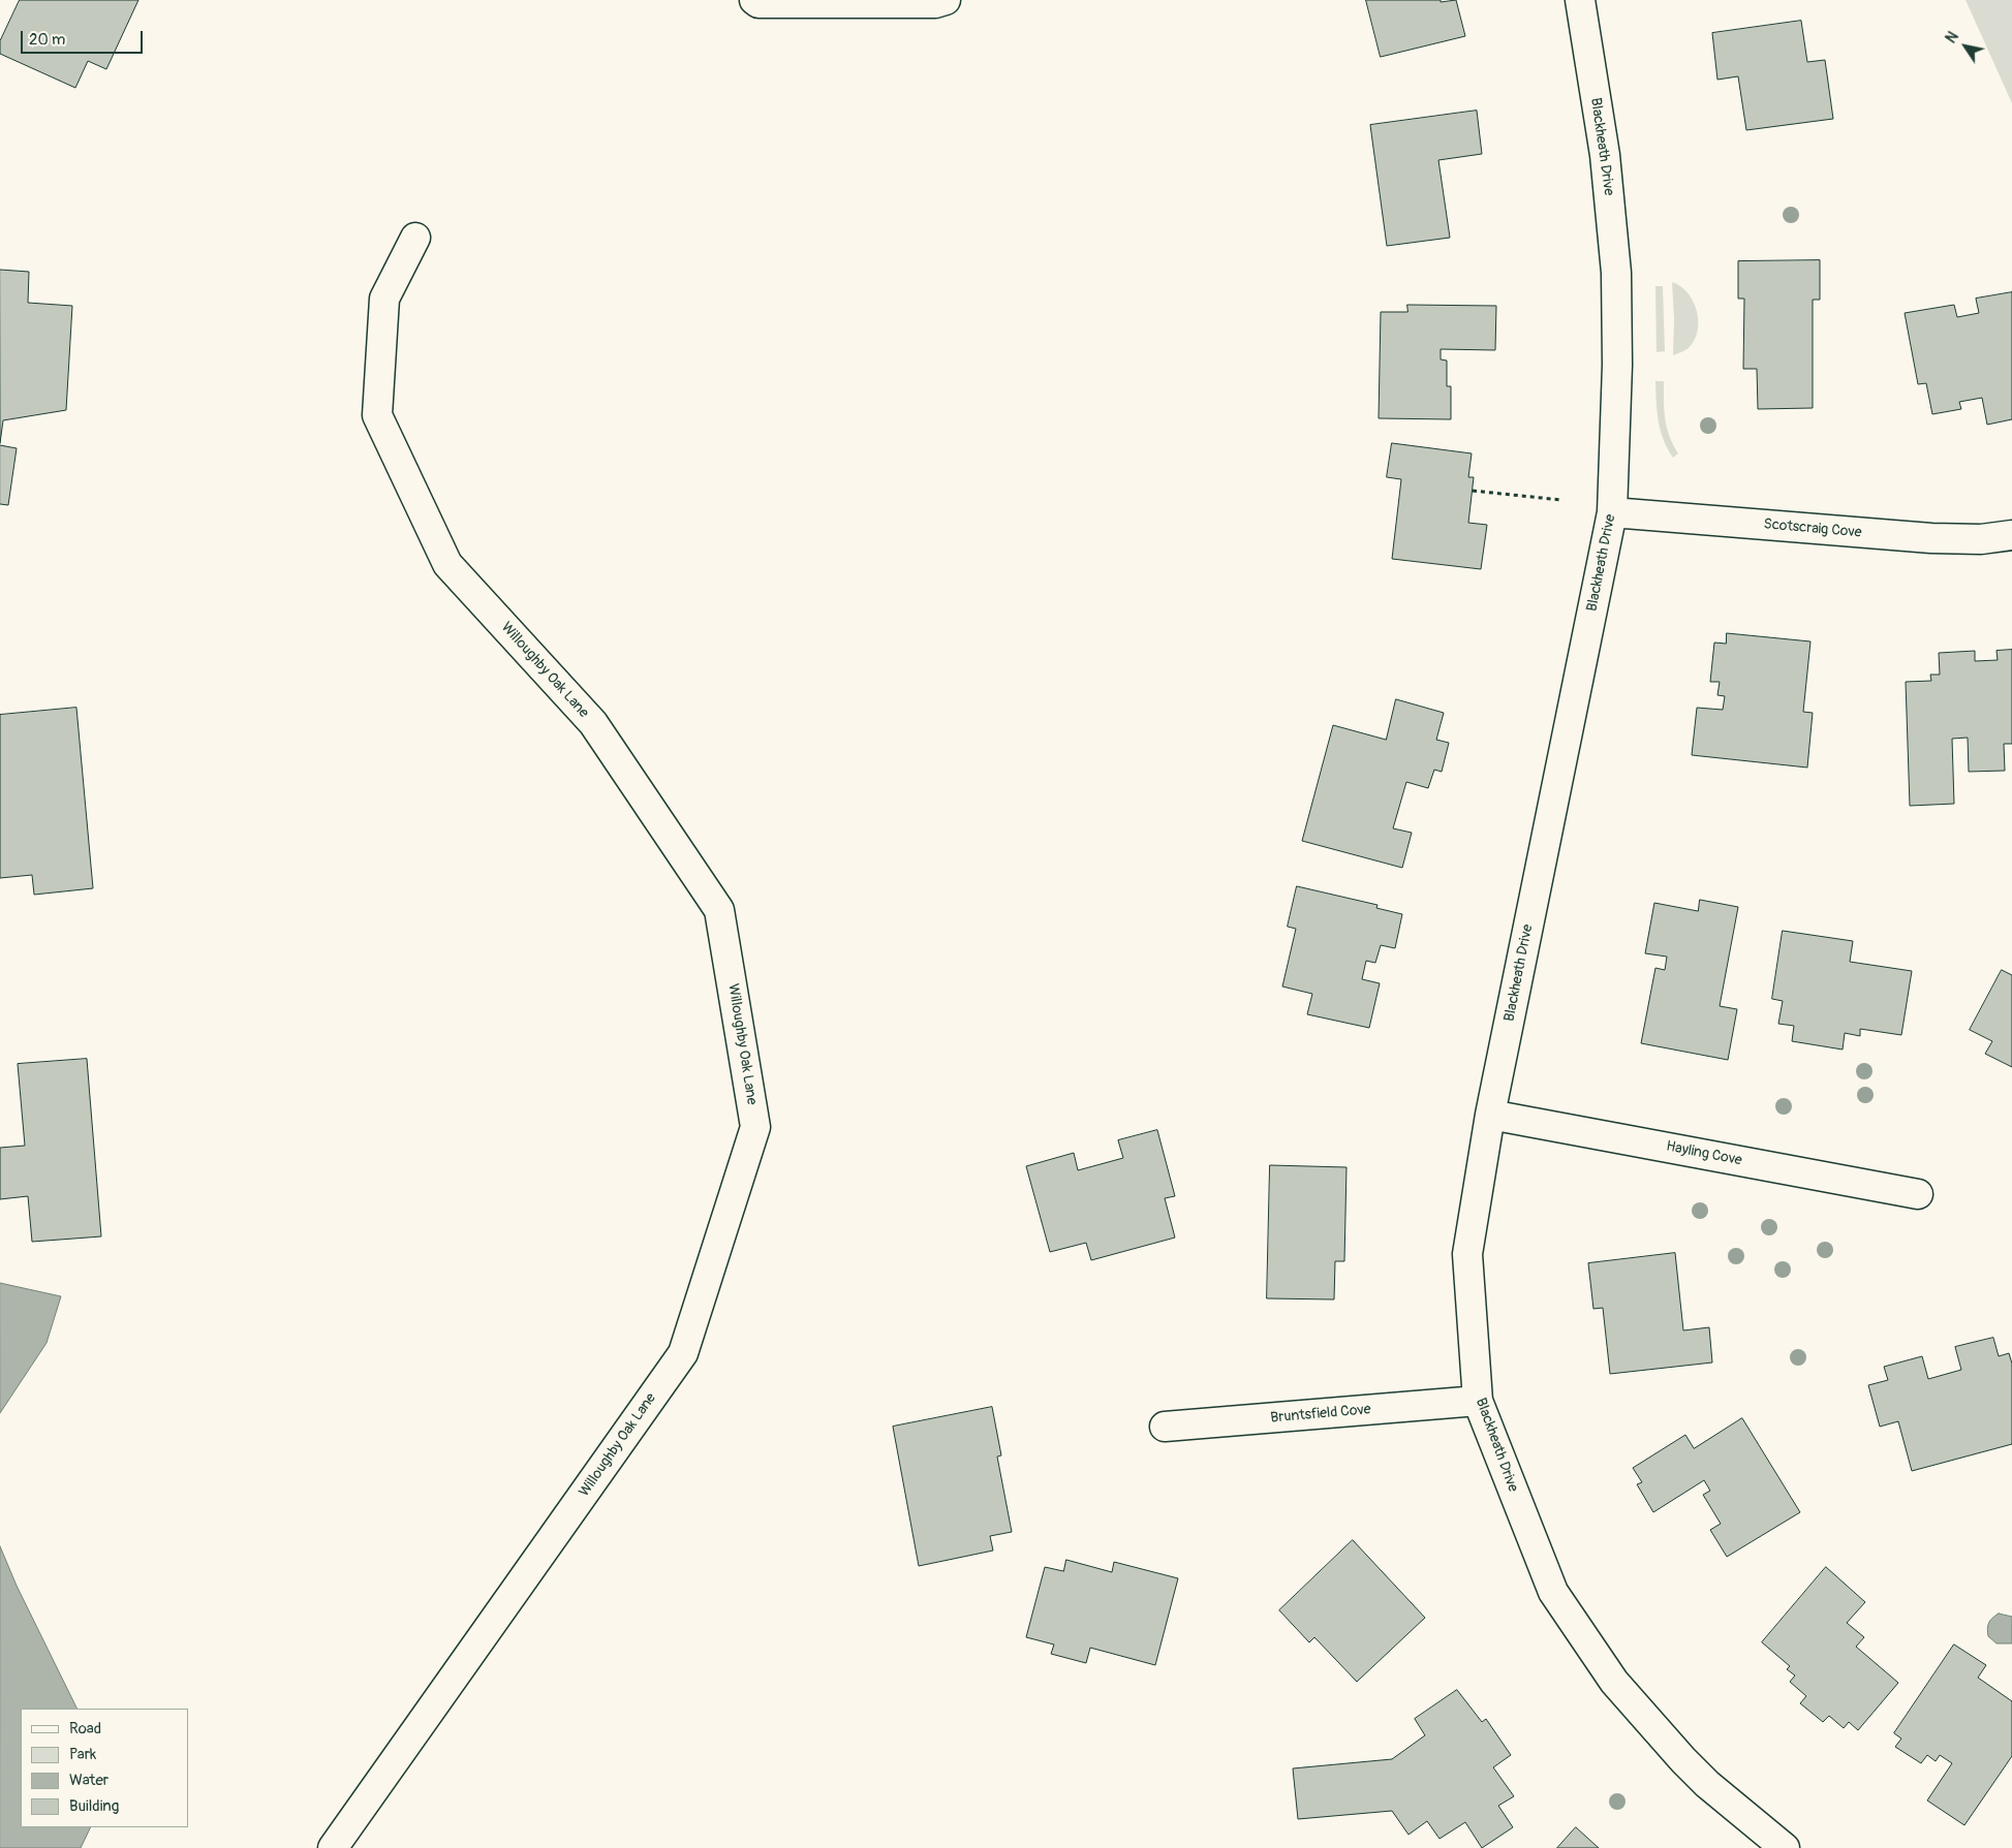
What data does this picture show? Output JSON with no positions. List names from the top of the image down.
{
  "streets": {
    "street": [
      "Blackheath Drive",
      "Scotscraig Cove",
      "Willoughby Oak Lane",
      "Hayling Cove",
      "Bruntsfield Cove"
    ]
  },
  "crossings": [
    ["Blackheath Drive", "Scotscraig Cove"],
    ["Blackheath Drive", "Hayling Cove"],
    ["Blackheath Drive", "Bruntsfield Cove"]
  ],
  "legend": [
    "Road",
    "Park",
    "Water",
    "Building"
  ],
  "scale_bar": "20 m",
  "north": "top left"
}
